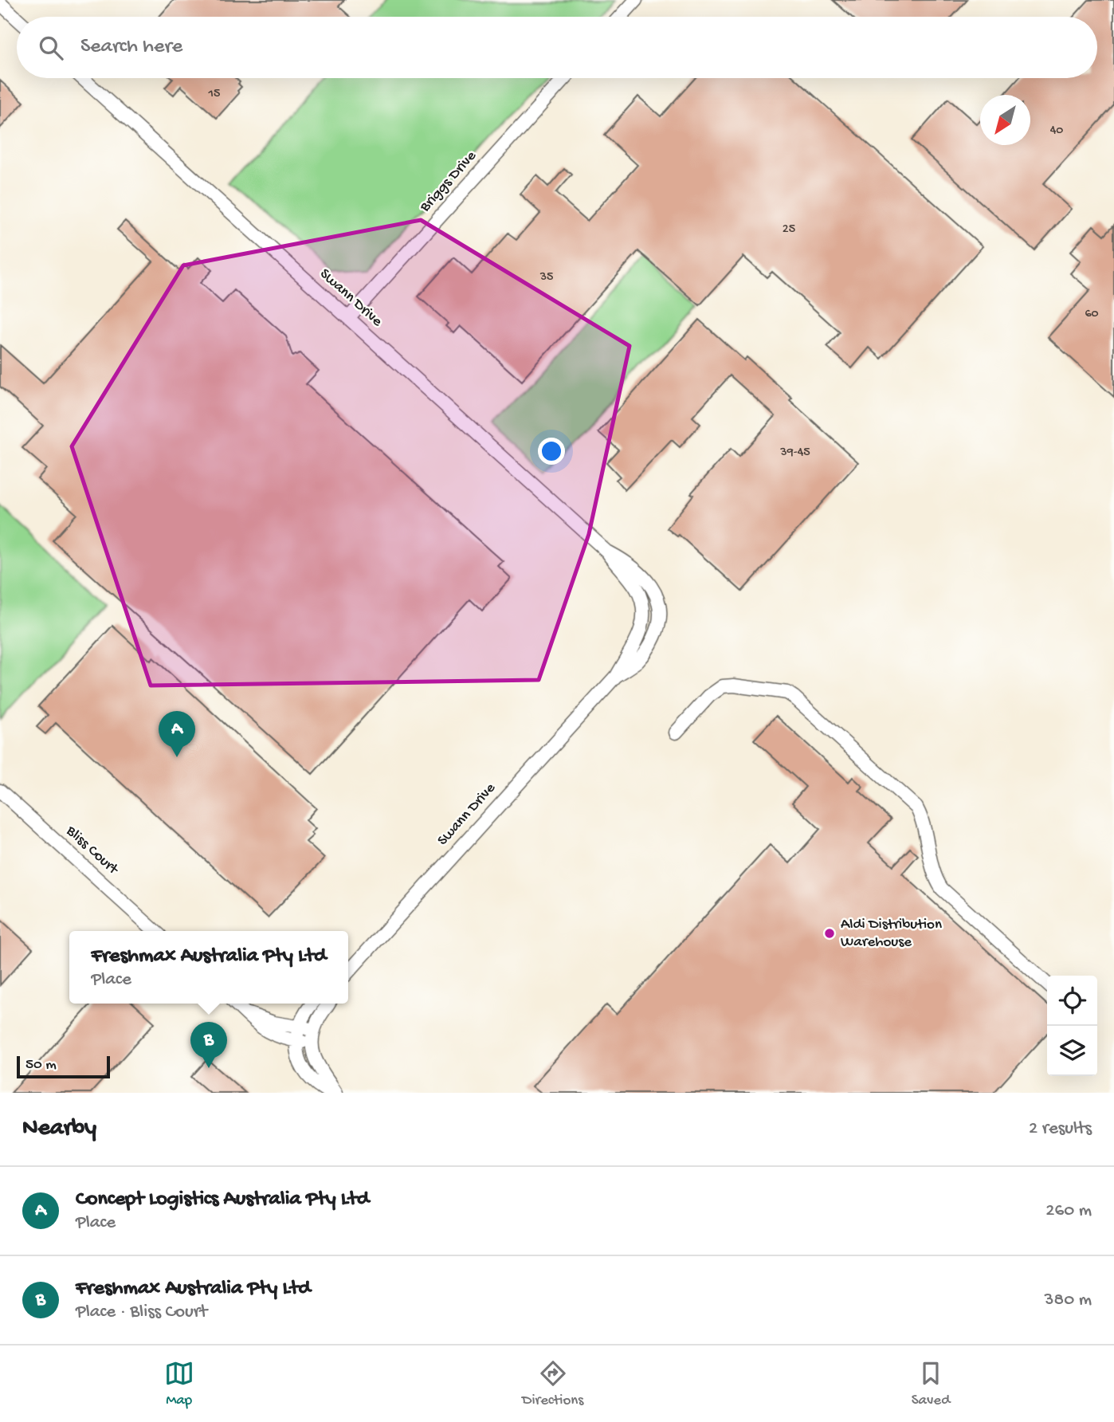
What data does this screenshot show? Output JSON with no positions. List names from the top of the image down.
{
  "streets": {
    "street": ["Briggs Drive", "Swann Drive", "Bliss Court"]
  },
  "crossings": [
    ["Briggs Drive", "Swann Drive"]
  ],
  "places": ["Aldi Distribution Warehouse"],
  "house_numbers": [
    "15",
    "40",
    "25",
    "35",
    "60",
    "39-45"
  ],
  "scale_bar": "50 m",
  "north": "bottom left",
  "page": {
    "search": "Search here",
    "pins": ["A", "B"],
    "popup": ["Freshmax Australia Pty Ltd", "Place"],
    "scale": "50 m",
    "heading": ["Nearby", "2 results"],
    "list": [
      {
        "mark": "A",
        "name": "Concept Logistics Australia Pty Ltd",
        "note": "Place",
        "value": "260 m"
      },
      {
        "mark": "B",
        "name": "Freshmax Australia Pty Ltd",
        "note": "Place · Bliss Court",
        "value": "380 m"
      }
    ],
    "nav": ["Map", "Directions", "Saved"]
  }
}
